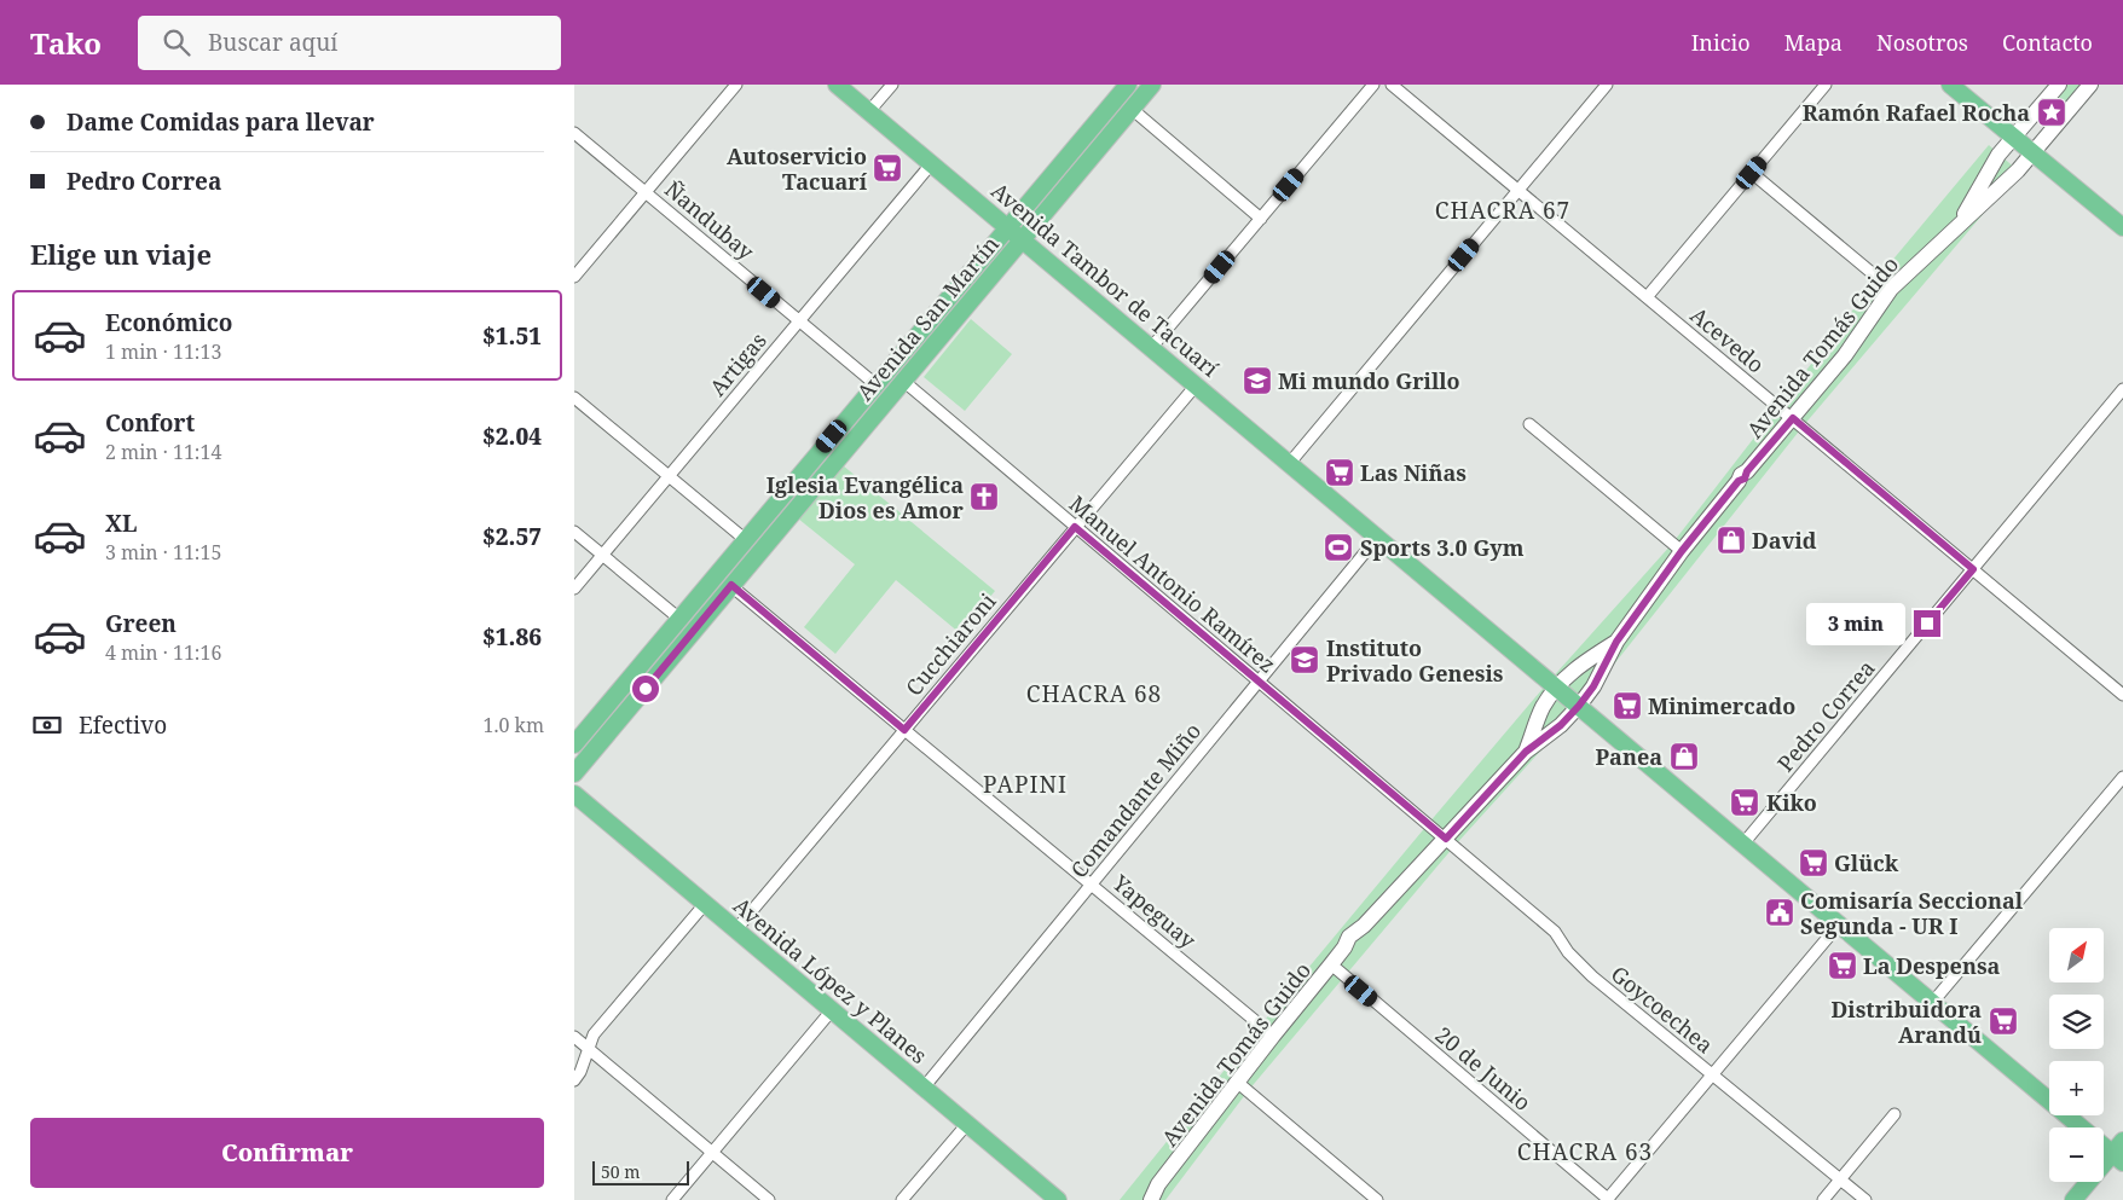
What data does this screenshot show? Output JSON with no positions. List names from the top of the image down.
{
  "streets": {
    "main road": [
      "Avenida Tambor de Tacuarí",
      "Avenida San Martín",
      "Avenida Tomás Guido",
      "Avenida López y Planes"
    ],
    "street": [
      "Ñandubay",
      "Acevedo",
      "Artigas",
      "Manuel Antonio Ramírez",
      "Cucchiaroni",
      "Pedro Correa",
      "Comandante Miño",
      "Yapeguay",
      "Goycoechea",
      "20 de Junio"
    ]
  },
  "crossings": [
    ["Ñandubay", "Avenida San Martín"],
    ["Ñandubay", "Artigas"],
    ["Avenida Tambor de Tacuarí", "Avenida San Martín"],
    ["Avenida Tambor de Tacuarí", "Avenida Tomás Guido"],
    ["Avenida Tambor de Tacuarí", "Artigas"],
    ["Avenida Tambor de Tacuarí", "Cucchiaroni"],
    ["Avenida Tambor de Tacuarí", "Pedro Correa"],
    ["Avenida Tambor de Tacuarí", "Comandante Miño"],
    ["Avenida San Martín", "Manuel Antonio Ramírez"],
    ["Avenida San Martín", "Yapeguay"],
    ["Acevedo", "Avenida Tomás Guido"],
    ["Acevedo", "Pedro Correa"],
    ["Avenida Tomás Guido", "Manuel Antonio Ramírez"],
    ["Avenida Tomás Guido", "Yapeguay"],
    ["Avenida Tomás Guido", "Goycoechea"],
    ["Avenida Tomás Guido", "20 de Junio"],
    ["Manuel Antonio Ramírez", "Cucchiaroni"],
    ["Manuel Antonio Ramírez", "Comandante Miño"],
    ["Manuel Antonio Ramírez", "Goycoechea"],
    ["Cucchiaroni", "Yapeguay"],
    ["Cucchiaroni", "Avenida López y Planes"],
    ["Comandante Miño", "Yapeguay"],
    ["Comandante Miño", "Avenida López y Planes"]
  ],
  "districts": [
    "CHACRA 67",
    "CHACRA 68",
    "PAPINI",
    "CHACRA 63"
  ],
  "places": {
    "place": ["Ramón Rafael Rocha"],
    "supermarket": [
      "Autoservicio Tacuarí",
      "Las Niñas",
      "Minimercado",
      "Kiko",
      "Glück",
      "La Despensa",
      "Distribuidora Arandú"
    ],
    "school or university": ["Mi mundo Grillo", "Instituto Privado Genesis"],
    "church": ["Iglesia Evangélica Dios es Amor"],
    "shop": ["David", "Panea"],
    "sports": ["Sports 3.0 Gym"],
    "public building": ["Comisaría Seccional Segunda - UR I"]
  },
  "scale_bar": "50 m",
  "north": "top right",
  "page": {
    "header": "Tako",
    "search": "Buscar aquí",
    "nav": [
      "Inicio",
      "Mapa",
      "Nosotros",
      "Contacto"
    ],
    "banner": ["Dame Comidas para llevar", "Pedro Correa"],
    "heading": "Elige un viaje",
    "list": [
      {
        "name": "Económico",
        "note": "1 min · 11:13",
        "value": "$1.51"
      },
      {
        "name": "Confort",
        "note": "2 min · 11:14",
        "value": "$2.04"
      },
      {
        "name": "XL",
        "note": "3 min · 11:15",
        "value": "$2.57"
      },
      {
        "name": "Green",
        "note": "4 min · 11:16",
        "value": "$1.86"
      }
    ],
    "bubble": "3 min",
    "pay": ["Efectivo", "1.0 km"],
    "map_buttons": ["+", "−"],
    "buttons": "Confirmar",
    "scale": "50 m"
  }
}
